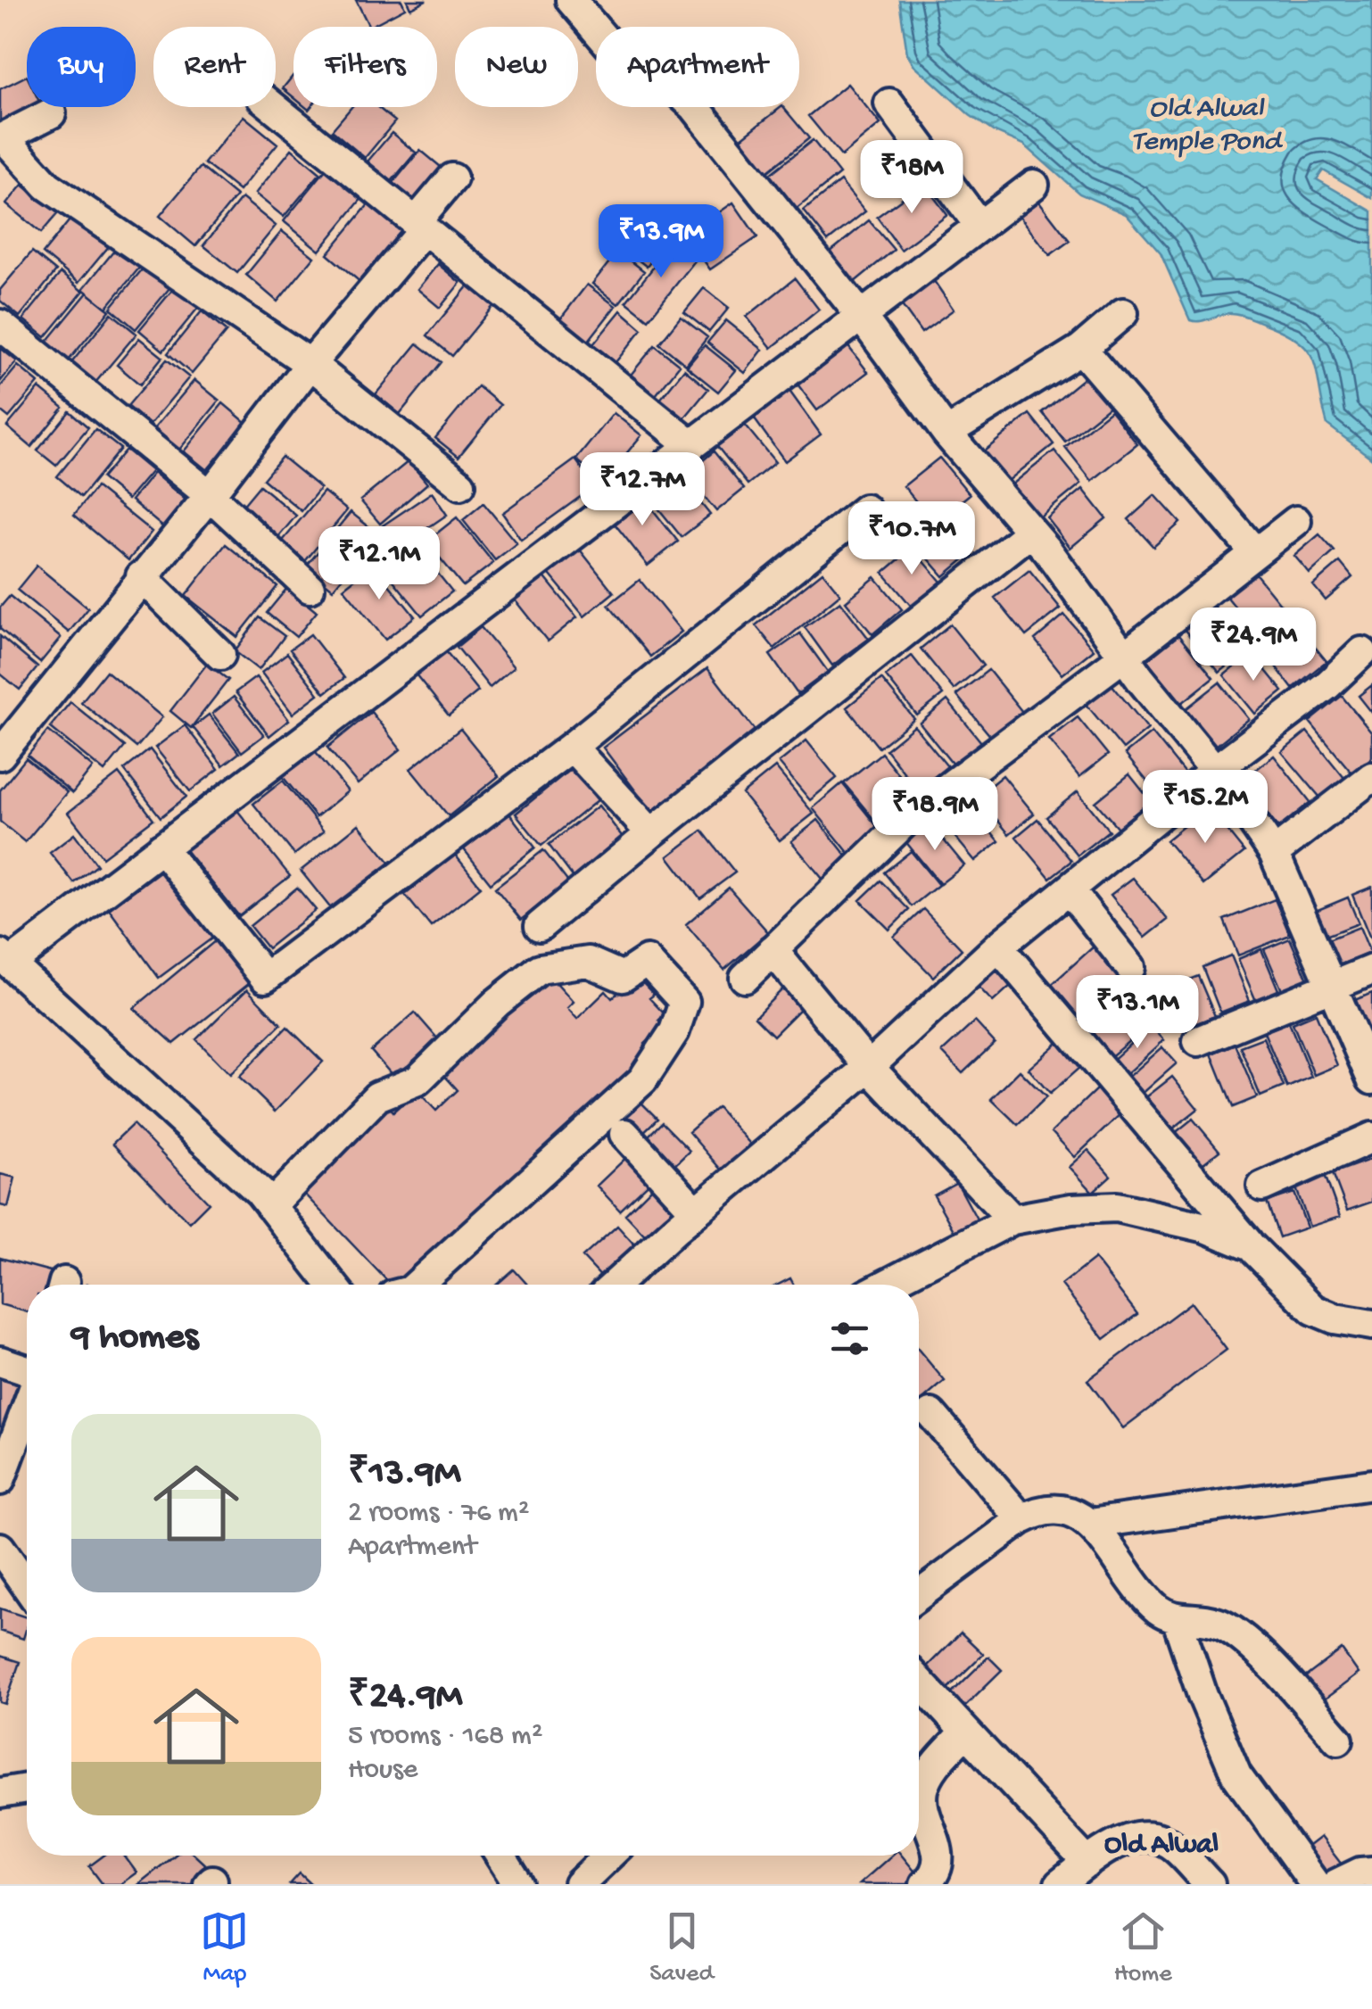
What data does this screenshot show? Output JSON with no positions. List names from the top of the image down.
{
  "districts": ["Old Alwal"],
  "water": ["Old Alwal Temple Pond"],
  "page": {
    "chip": [
      "Buy",
      "Rent",
      "Filters",
      "New",
      "Apartment"
    ],
    "price": [
      "₹18M",
      "₹13.9M",
      "₹12.7M",
      "₹10.7M",
      "₹12.1M",
      "₹24.9M",
      "₹15.2M",
      "₹18.9M",
      "₹13.1M"
    ],
    "heading": "9 homes",
    "list": [
      {
        "name": "₹13.9M",
        "note": "2 rooms · 76 m² · Apartment"
      },
      {
        "name": "₹24.9M",
        "note": "5 rooms · 168 m² · House"
      }
    ],
    "tabs": ["Map", "Saved", "Home"]
  }
}
